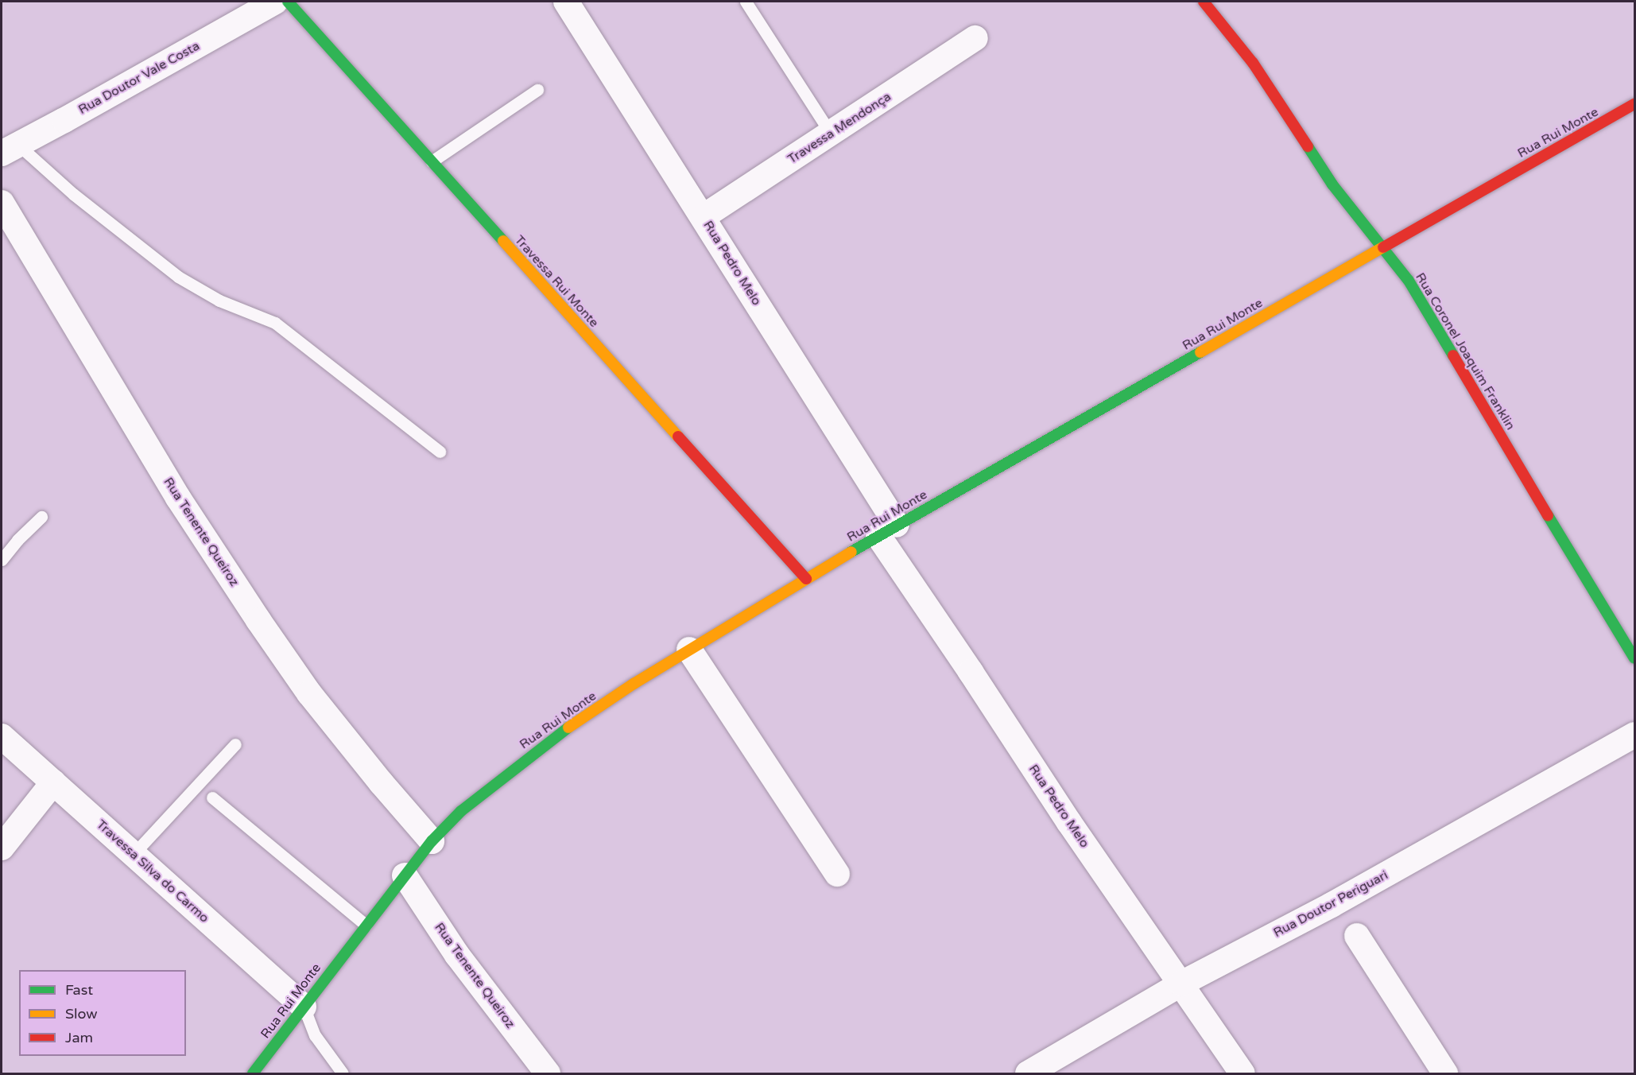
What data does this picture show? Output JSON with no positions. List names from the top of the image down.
{
  "streets": {
    "street": [
      "Rua Doutor Vale Costa",
      "Travessa Mendonça",
      "Rua Rui Monte",
      "Rua Pedro Melo",
      "Travessa Rui Monte",
      "Rua Coronel Joaquim Franklin",
      "Rua Tenente Queiroz",
      "Travessa Silva do Carmo",
      "Rua Doutor Periguari"
    ]
  },
  "crossings": [
    ["Travessa Mendonça", "Rua Pedro Melo"],
    ["Rua Rui Monte", "Rua Pedro Melo"],
    ["Rua Rui Monte", "Travessa Rui Monte"],
    ["Rua Rui Monte", "Rua Coronel Joaquim Franklin"],
    ["Rua Rui Monte", "Rua Tenente Queiroz"],
    ["Rua Rui Monte", "Travessa Silva do Carmo"],
    ["Rua Pedro Melo", "Rua Doutor Periguari"]
  ],
  "legend": ["Fast", "Slow", "Jam"]
}
